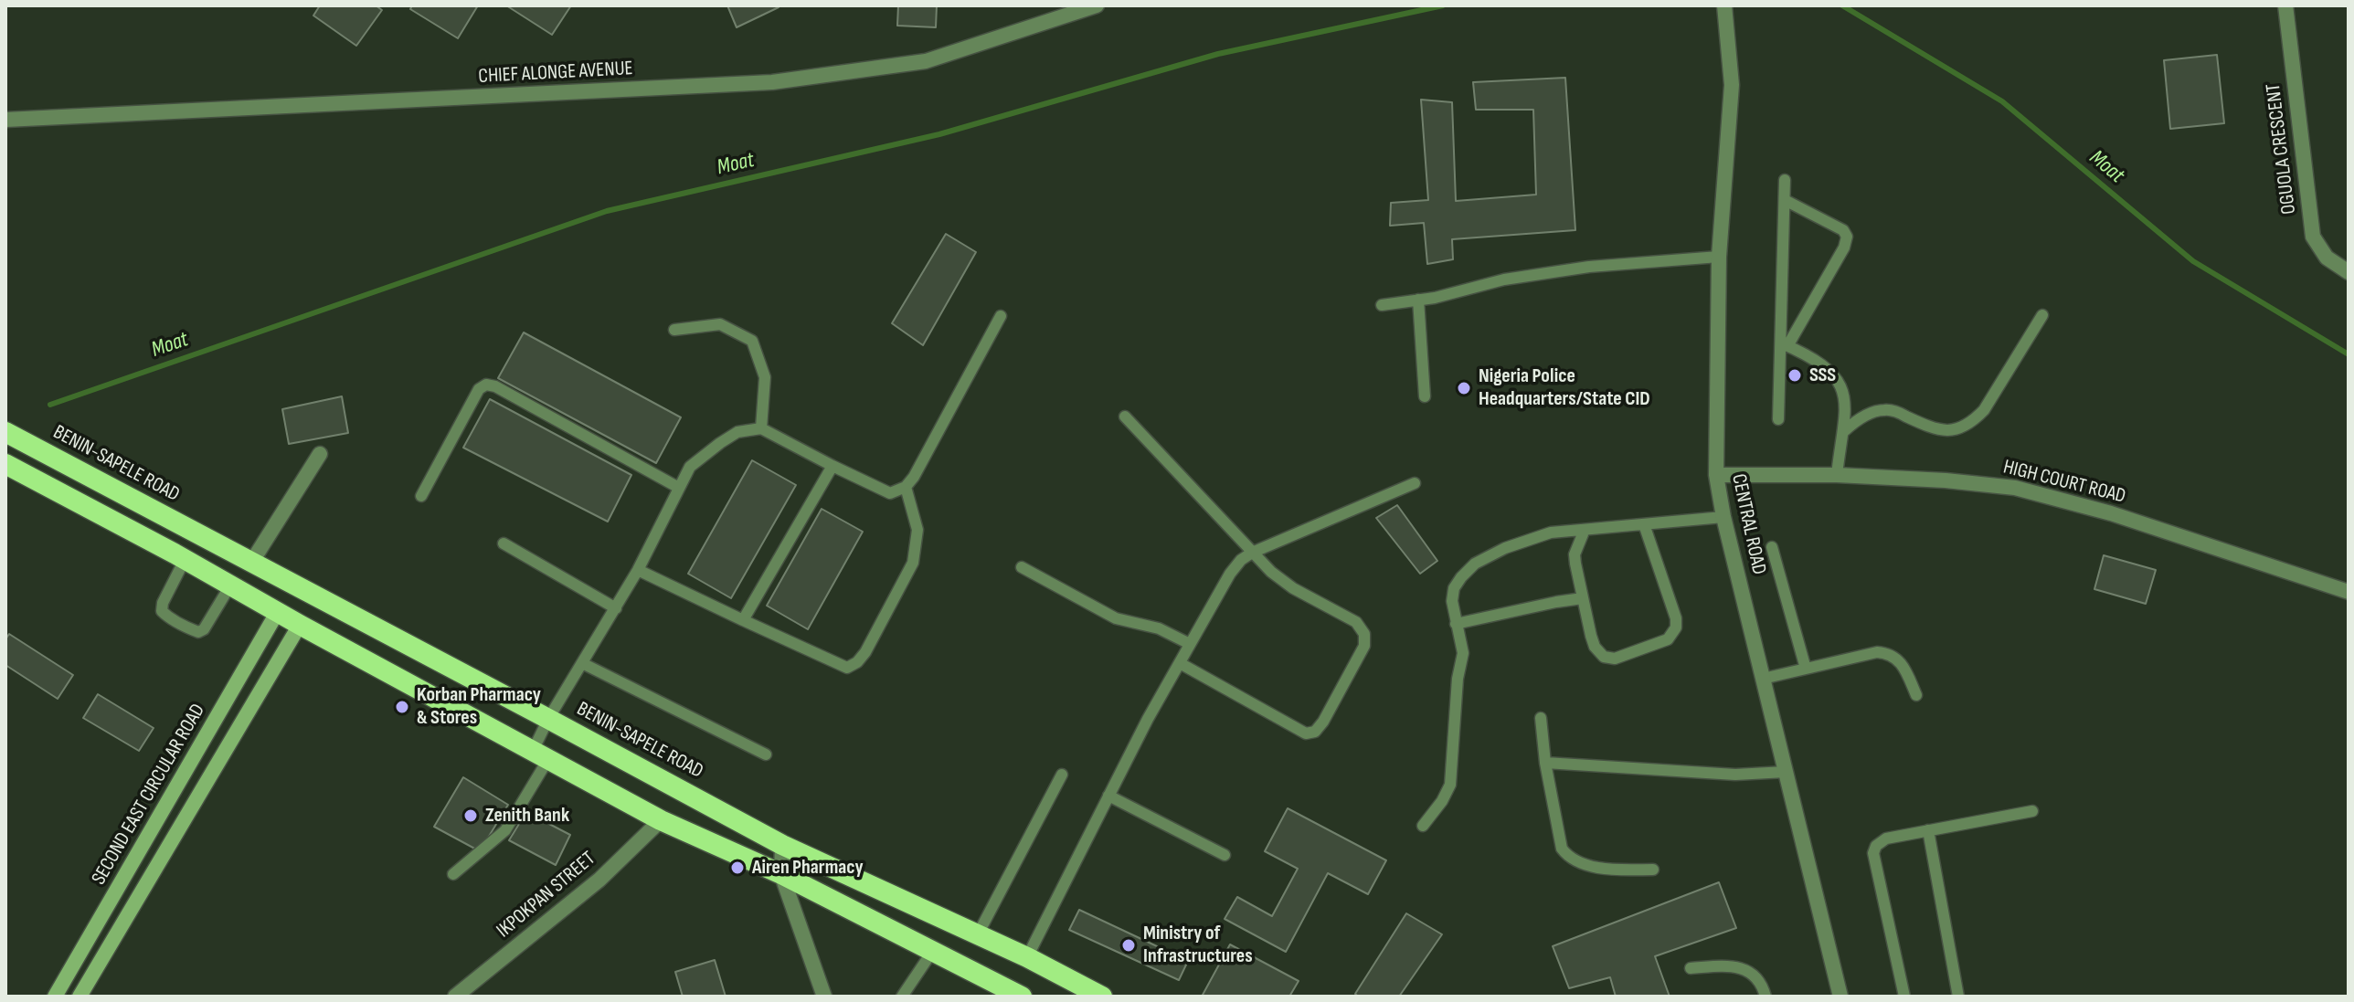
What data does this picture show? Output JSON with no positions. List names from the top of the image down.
{
  "streets": {
    "highway": ["BENIN-SAPELE ROAD"],
    "main road": ["SECOND EAST CIRCULAR ROAD"],
    "street": [
      "CHIEF ALONGE AVENUE",
      "OGUOLA CRESCENT",
      "HIGH COURT ROAD",
      "CENTRAL ROAD",
      "IKPOKPAN STREET"
    ]
  },
  "crossings": [
    ["HIGH COURT ROAD", "CENTRAL ROAD"]
  ],
  "water": ["Moat"],
  "places": [
    "SSS",
    "Nigeria Police Headquarters/State CID",
    "Korban Pharmacy & Stores",
    "Zenith Bank",
    "Airen Pharmacy",
    "Ministry of Infrastructures"
  ]
}
